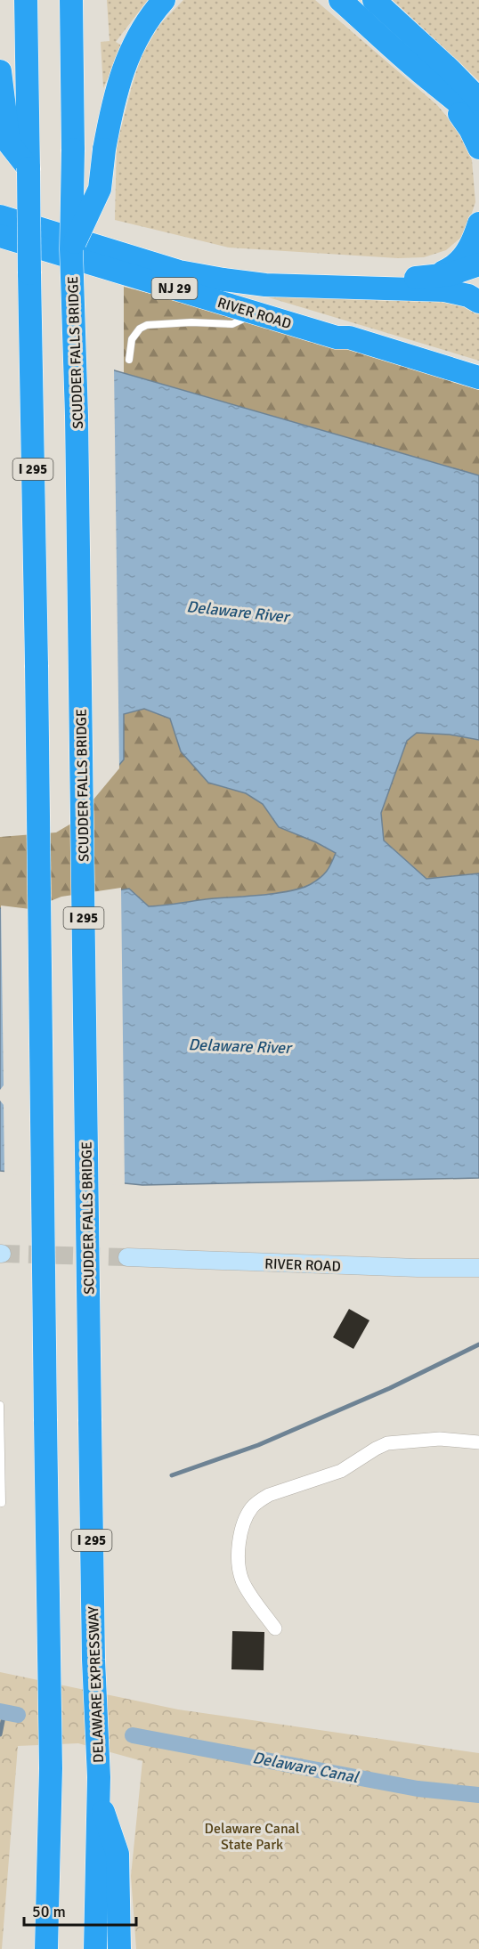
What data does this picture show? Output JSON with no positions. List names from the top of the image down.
{
  "streets": {
    "highway": [
      "NJ 29",
      "RIVER ROAD",
      "SCUDDER FALLS BRIDGE",
      "I 295",
      "DELAWARE EXPRESSWAY"
    ]
  },
  "crossings": [
    ["SCUDDER FALLS BRIDGE", "DELAWARE EXPRESSWAY"]
  ],
  "water": ["Delaware River", "Delaware Canal"],
  "parks": ["Delaware Canal State Park"],
  "scale_bar": "50 m"
}
